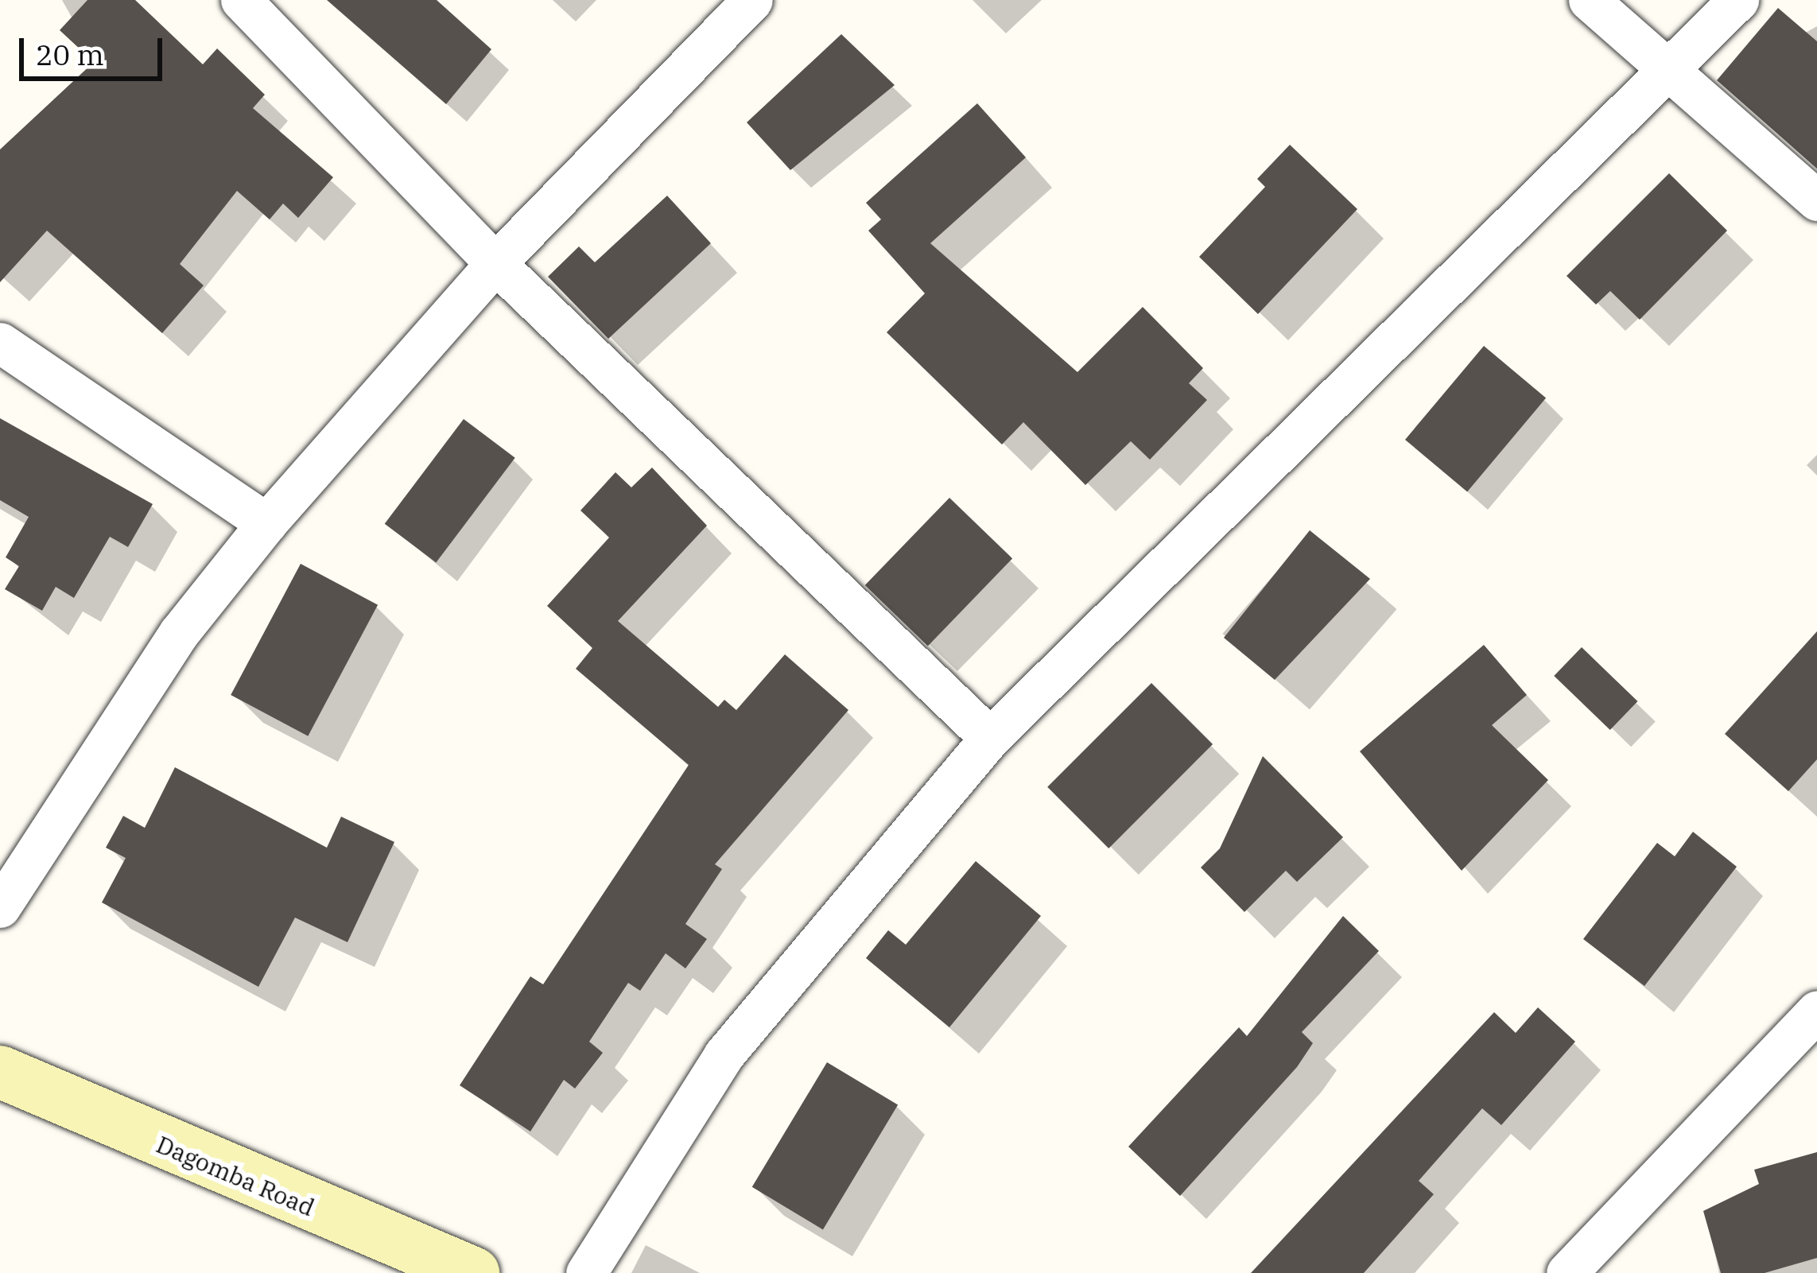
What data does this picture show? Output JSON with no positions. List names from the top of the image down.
{
  "streets": {
    "street": ["Dagomba Road"]
  },
  "scale_bar": "20 m"
}
